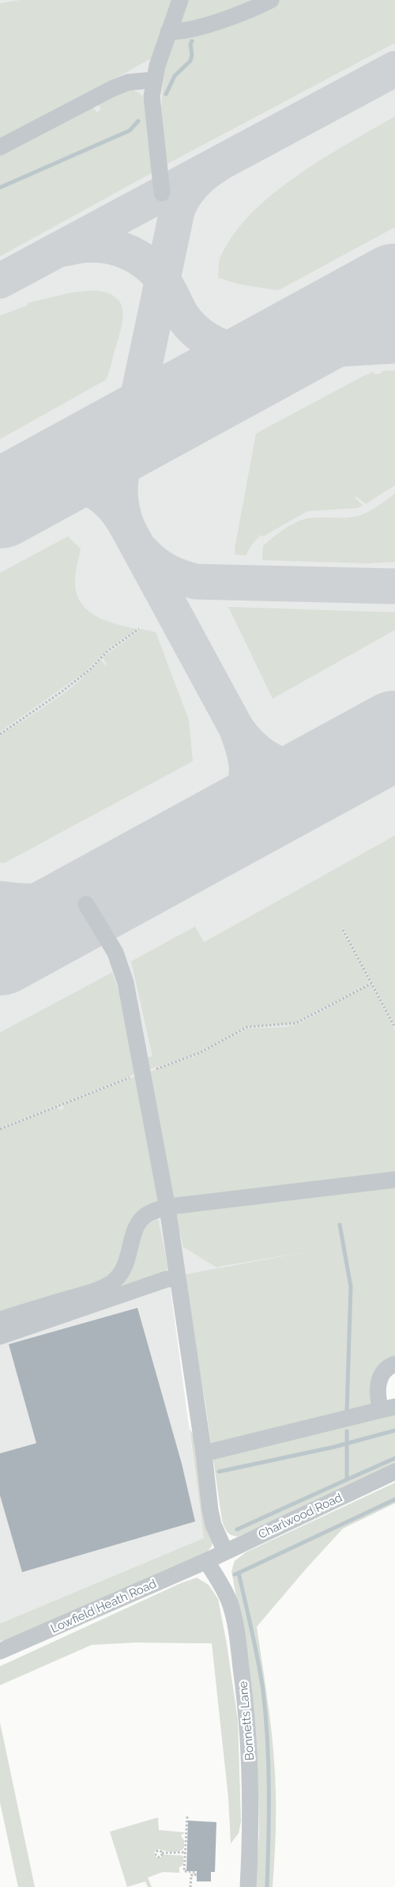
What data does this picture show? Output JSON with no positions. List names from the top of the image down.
{
  "streets": {
    "street": ["Charlwood Road", "Lowfield Heath Road", "Bonnetts Lane"]
  },
  "crossings": [
    ["Charlwood Road", "Lowfield Heath Road"],
    ["Charlwood Road", "Bonnetts Lane"],
    ["Lowfield Heath Road", "Bonnetts Lane"]
  ]
}
